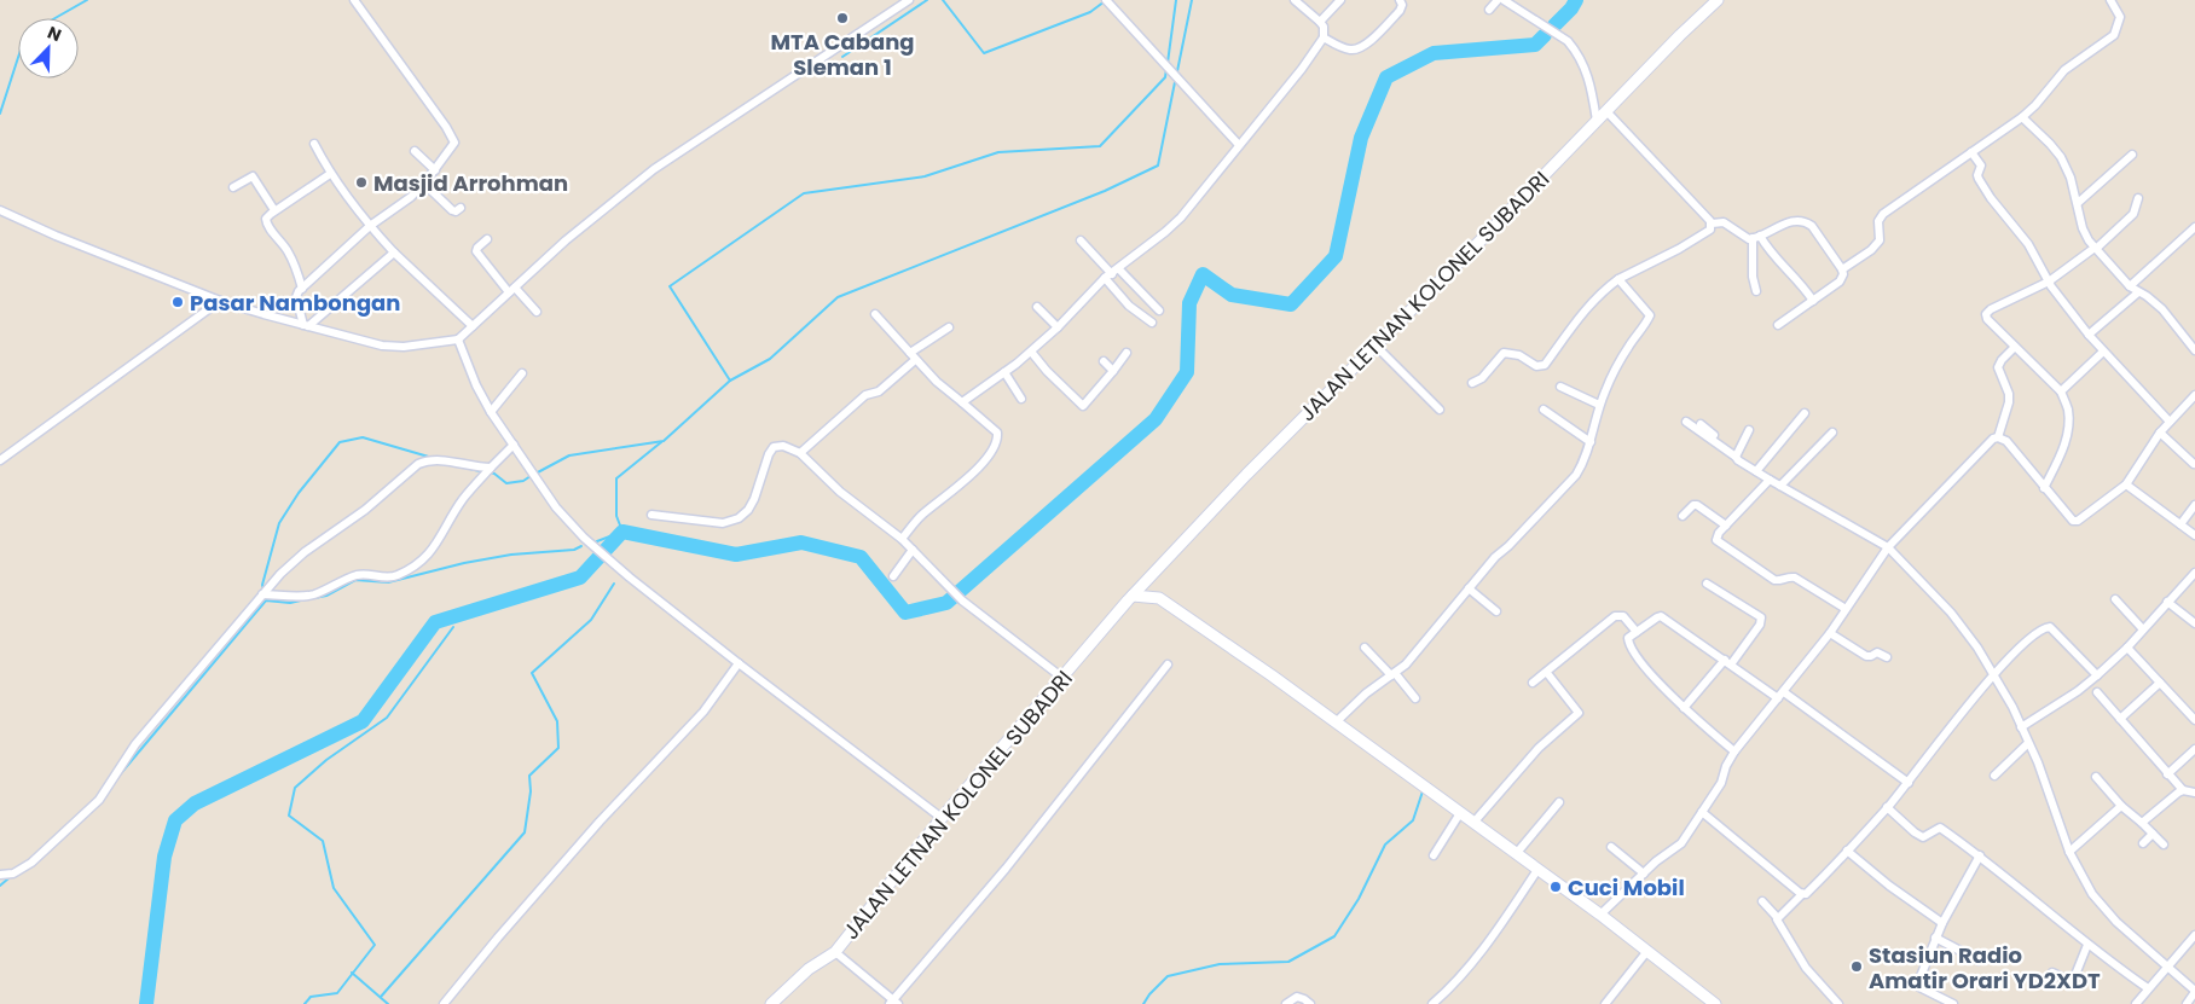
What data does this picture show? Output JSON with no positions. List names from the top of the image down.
{
  "streets": {
    "main road": ["JALAN LETNAN KOLONEL SUBADRI"]
  },
  "places": [
    "MTA Cabang Sleman 1",
    "Masjid Arrohman",
    "Pasar Nambongan",
    "Cuci Mobil",
    "Stasiun Radio Amatir Orari YD2XDT"
  ],
  "north": "top right"
}
